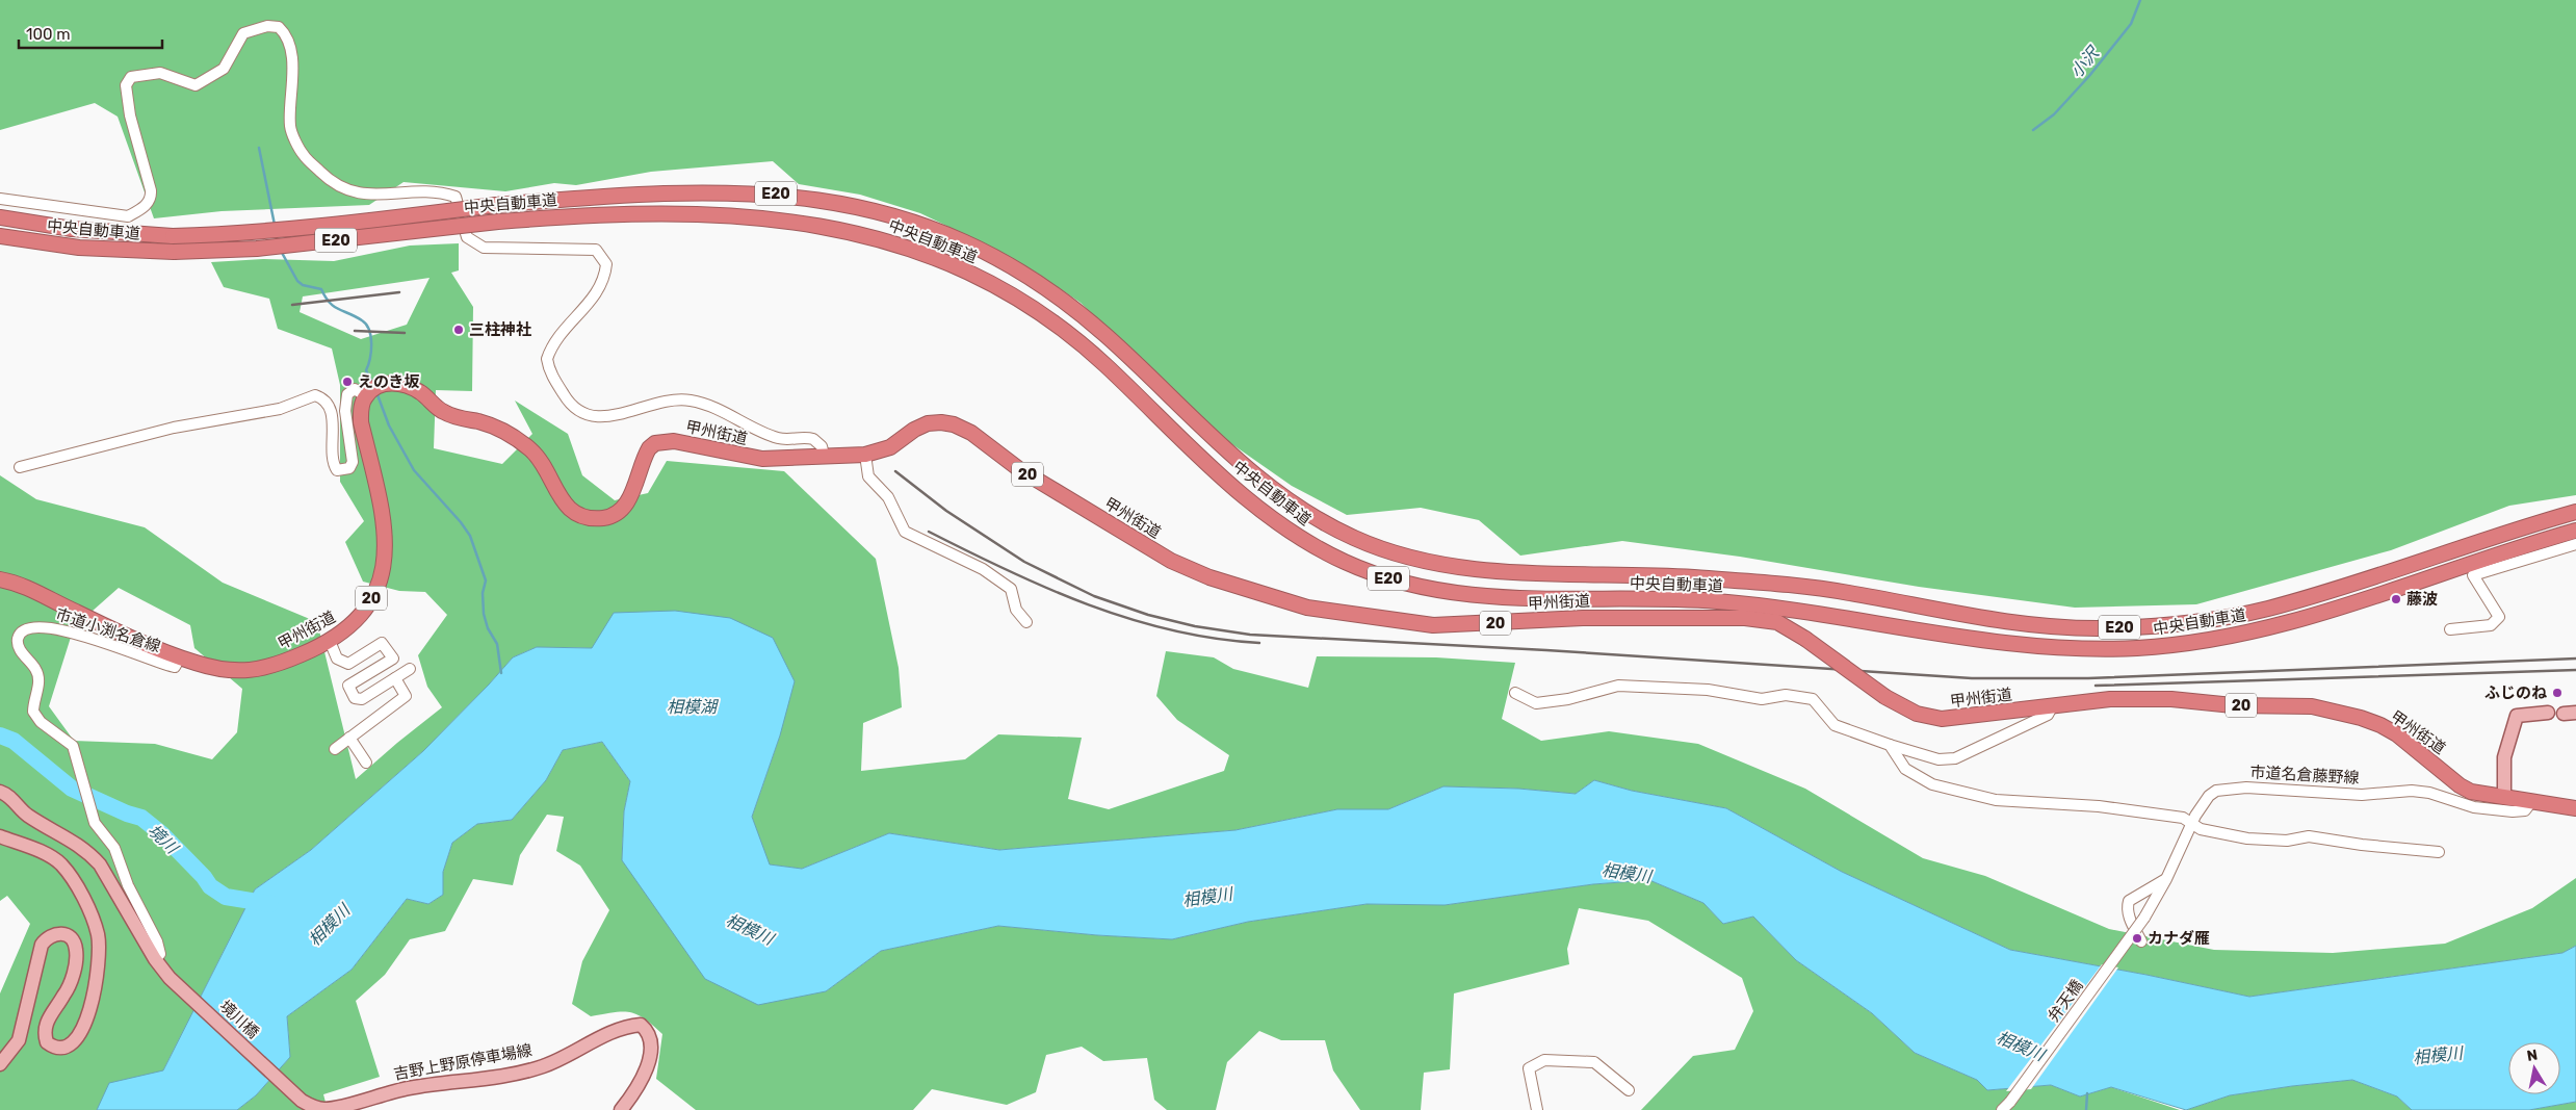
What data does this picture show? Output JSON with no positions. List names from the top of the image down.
{
  "streets": {
    "highway": [
      "E20",
      "中央自動車道",
      "甲州街道",
      "20"
    ],
    "main road": ["境川橋", "吉野上野原停車場線"],
    "street": ["市道小渕名倉線", "市道名倉藤野線", "弁天橋"]
  },
  "crossings": [
    ["甲州街道", "市道小渕名倉線"],
    ["甲州街道", "市道名倉藤野線"],
    ["市道小渕名倉線", "境川橋"],
    ["市道名倉藤野線", "弁天橋"],
    ["境川橋", "吉野上野原停車場線"]
  ],
  "water": [
    "小沢",
    "相模湖",
    "境川",
    "相模川"
  ],
  "places": [
    "三柱神社",
    "えのき坂",
    "藤波",
    "ふじのね",
    "カナダ雁"
  ],
  "scale_bar": "100 m",
  "north": "top"
}
